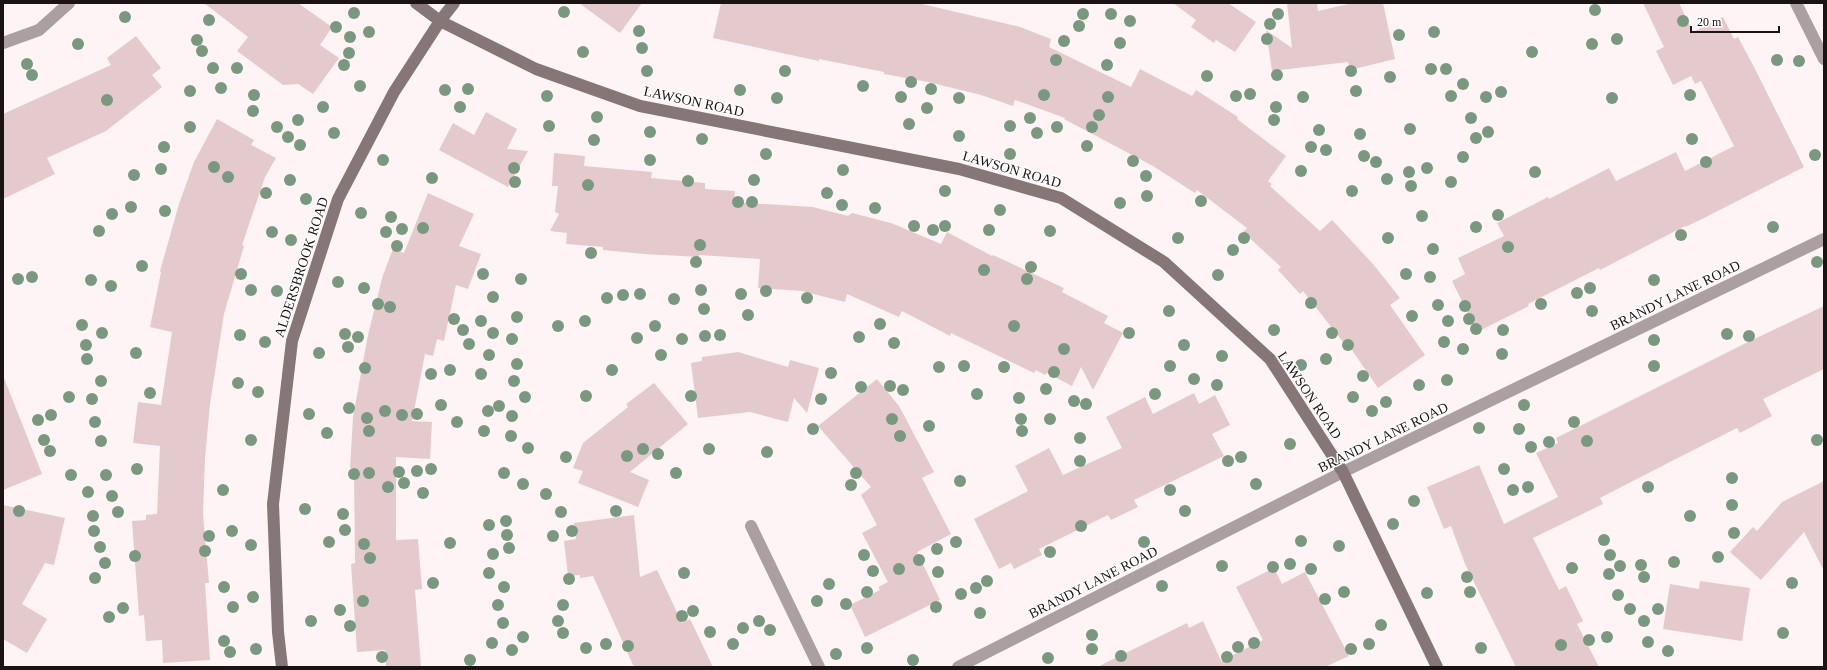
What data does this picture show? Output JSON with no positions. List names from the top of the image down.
{
  "streets": {
    "street": ["LAWSON ROAD", "ALDERSBROOK ROAD", "BRANDY LANE ROAD"]
  },
  "crossings": [
    ["LAWSON ROAD", "ALDERSBROOK ROAD"],
    ["LAWSON ROAD", "BRANDY LANE ROAD"]
  ],
  "scale_bar": "20 m"
}
